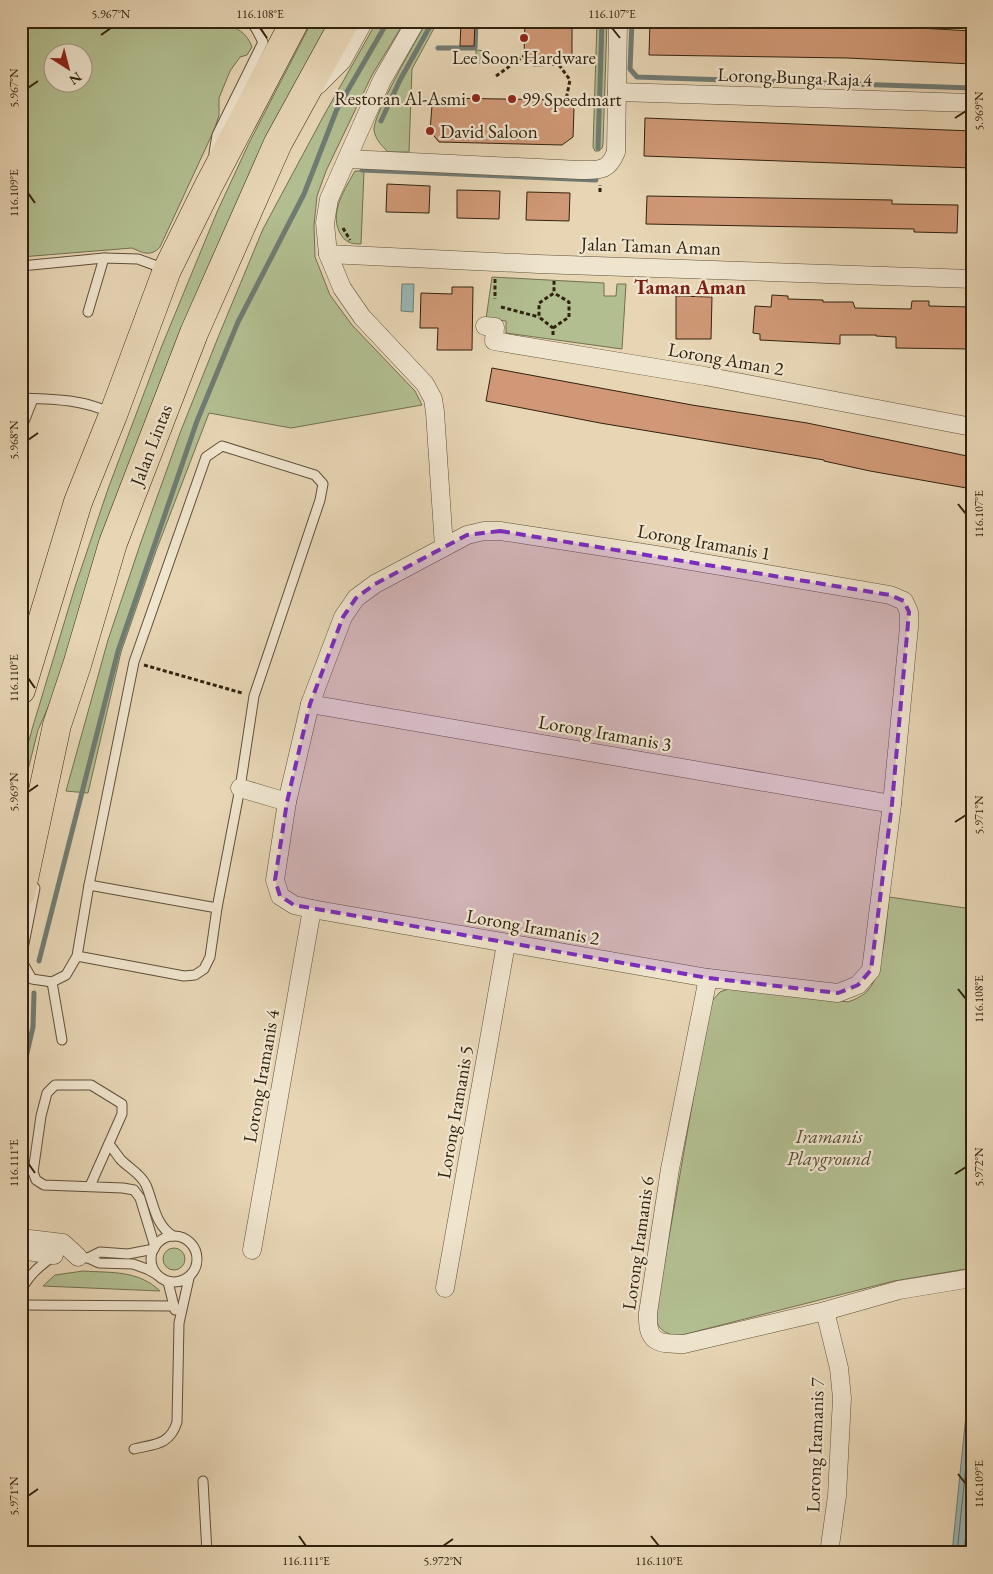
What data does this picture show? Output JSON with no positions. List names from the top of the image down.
{
  "streets": {
    "highway": ["Jalan Lintas"],
    "street": [
      "Lorong Bunga Raja 4",
      "Jalan Taman Aman",
      "Lorong Aman 2",
      "Lorong Iramanis 1",
      "Lorong Iramanis 3",
      "Lorong Iramanis 2",
      "Lorong Iramanis 4",
      "Lorong Iramanis 5",
      "Lorong Iramanis 6",
      "Lorong Iramanis 7"
    ]
  },
  "crossings": [
    ["Lorong Iramanis 1", "Lorong Iramanis 3"],
    ["Lorong Iramanis 1", "Lorong Iramanis 2"],
    ["Lorong Iramanis 2", "Lorong Iramanis 4"],
    ["Lorong Iramanis 2", "Lorong Iramanis 5"],
    ["Lorong Iramanis 2", "Lorong Iramanis 6"],
    ["Lorong Iramanis 6", "Lorong Iramanis 7"]
  ],
  "districts": ["Taman Aman"],
  "parks": ["Iramanis Playground"],
  "places": [
    "Lee Soon Hardware",
    "Restoran Al-Asmi",
    "99 Speedmart",
    "David Saloon"
  ],
  "north": "bottom right",
  "coordinates": [
    "5.967°N",
    "116.108°E",
    "116.107°E",
    "5.969°N",
    "116.109°E",
    "5.968°N",
    "116.110°E",
    "5.971°N",
    "116.111°E",
    "5.972°N"
  ]
}
